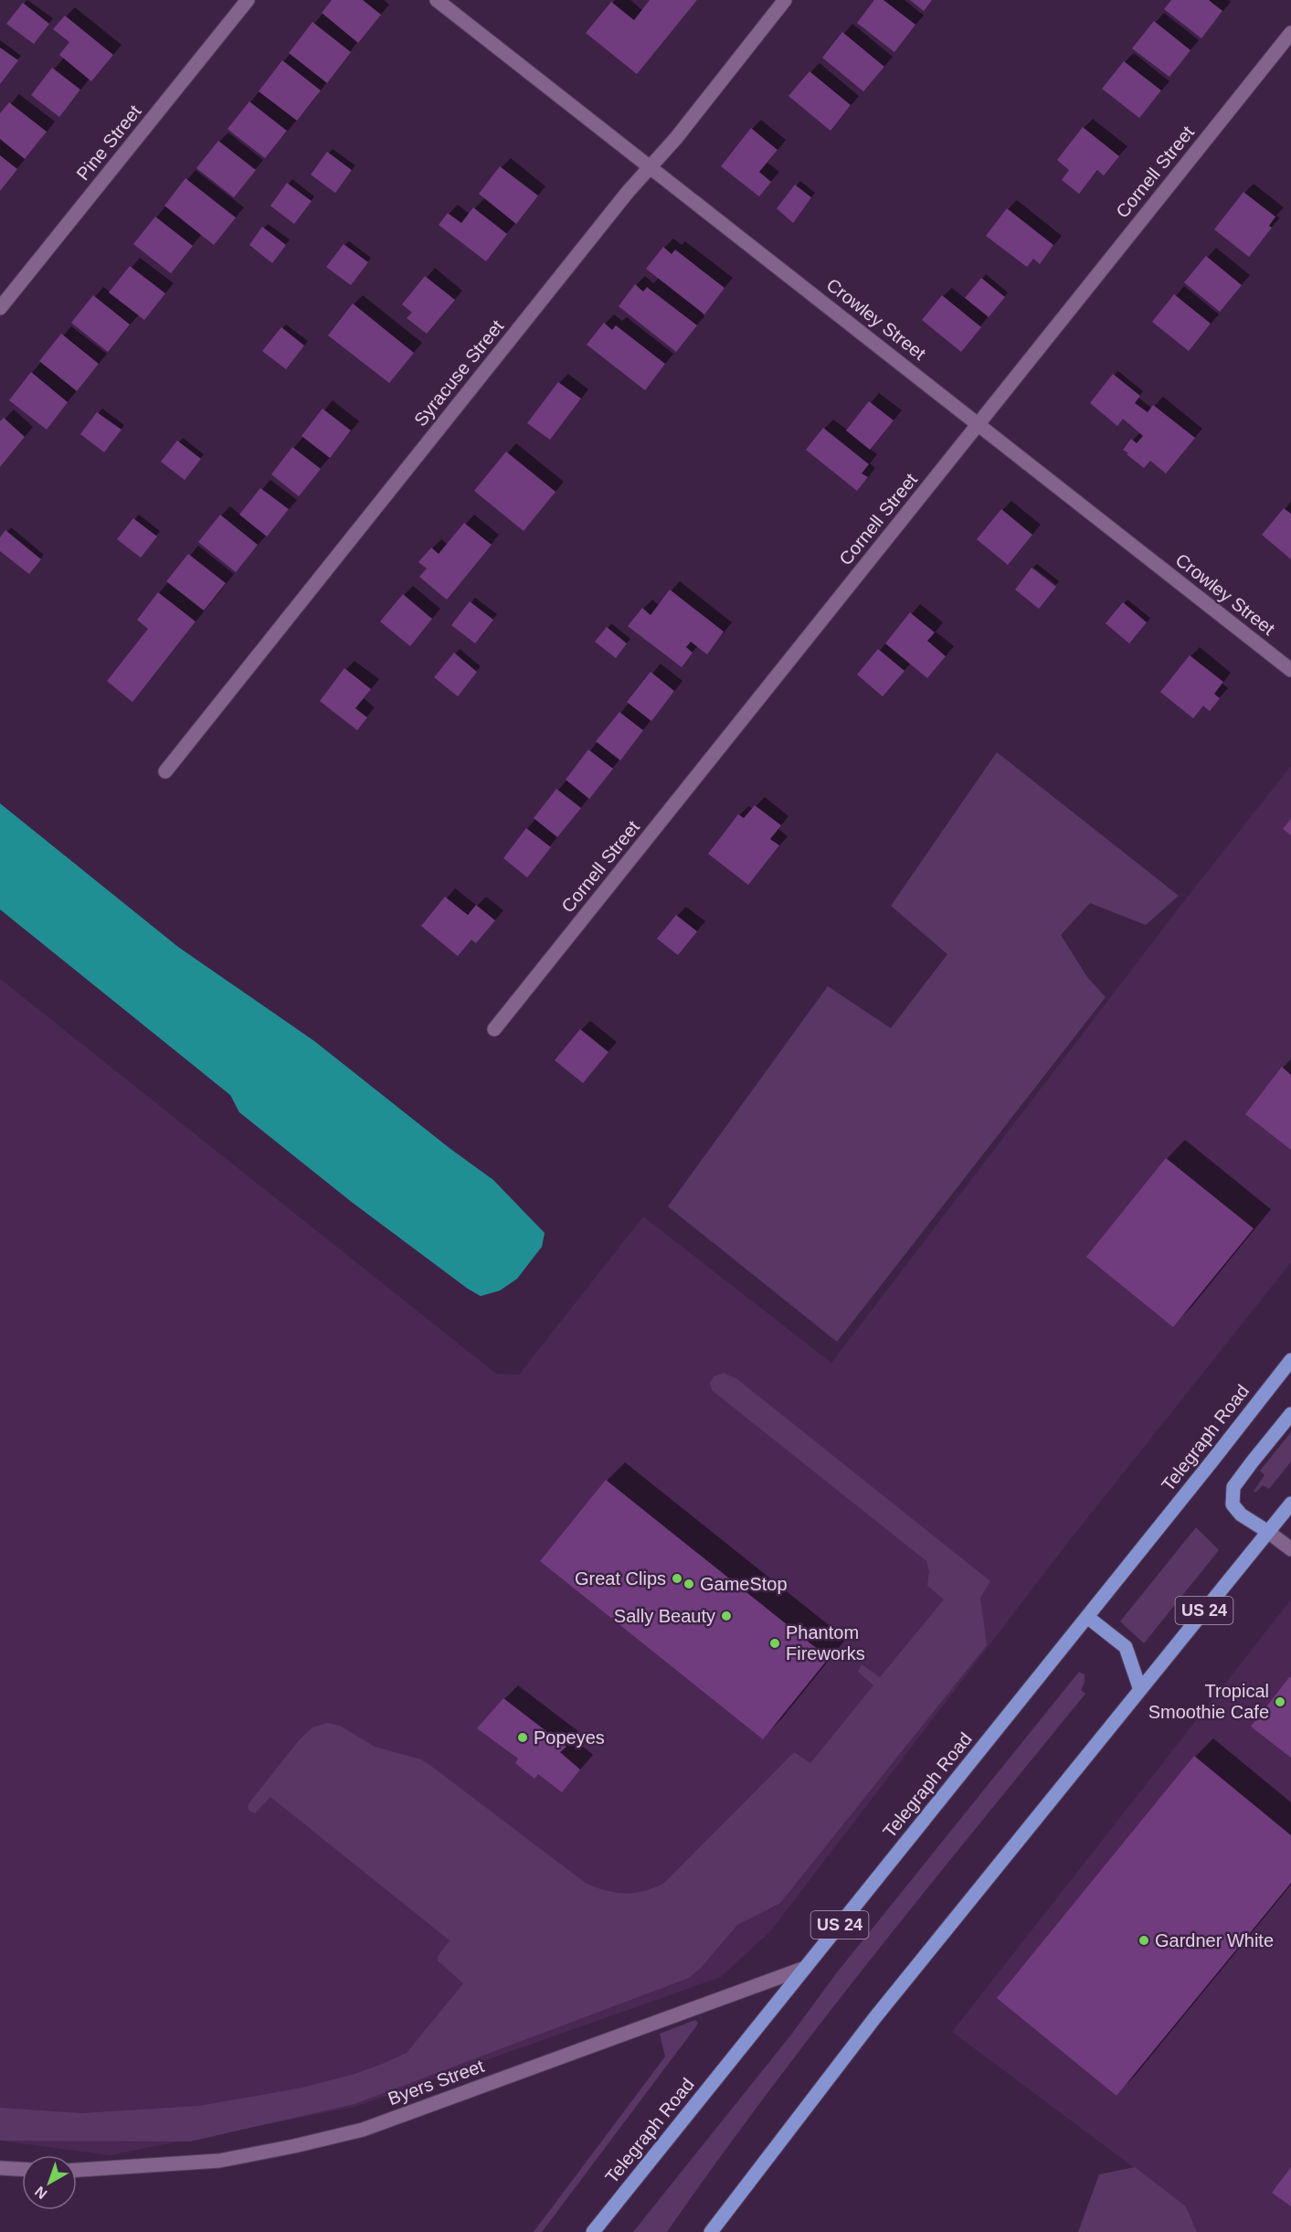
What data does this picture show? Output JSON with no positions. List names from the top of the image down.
{
  "streets": {
    "main road": ["Telegraph Road", "US 24"],
    "street": [
      "Pine Street",
      "Cornell Street",
      "Crowley Street",
      "Syracuse Street",
      "Byers Street"
    ]
  },
  "crossings": [
    ["Cornell Street", "Crowley Street"],
    ["Crowley Street", "Syracuse Street"],
    ["Telegraph Road", "Byers Street"]
  ],
  "places": [
    "Great Clips",
    "GameStop",
    "Sally Beauty",
    "Phantom Fireworks",
    "Tropical Smoothie Cafe",
    "Popeyes",
    "Gardner White"
  ],
  "north": "bottom left"
}
